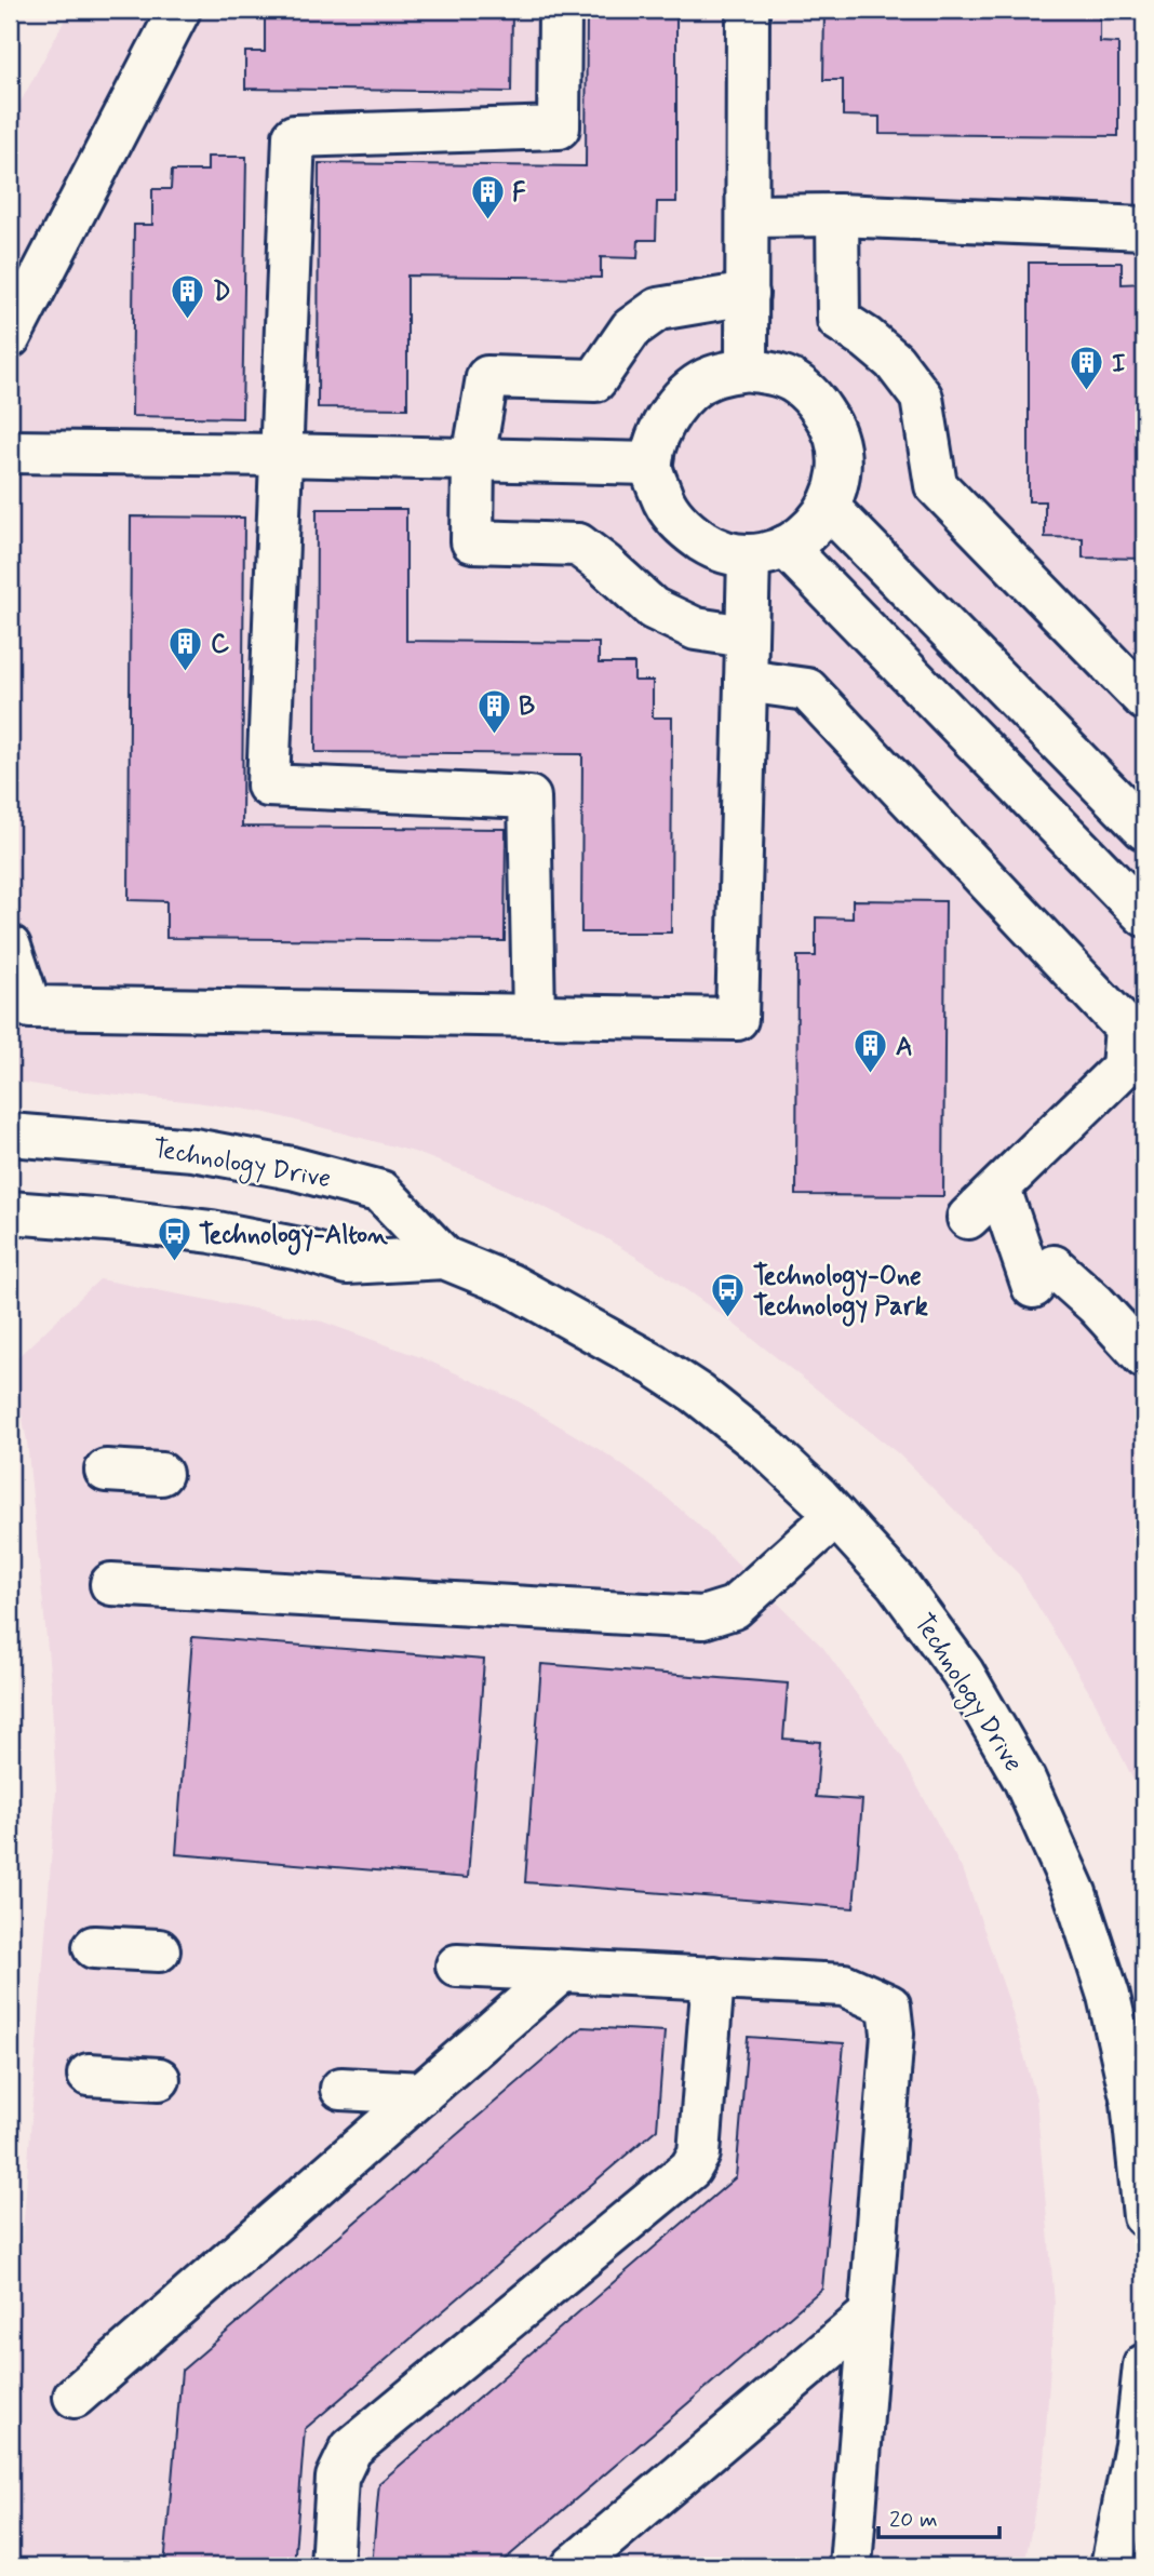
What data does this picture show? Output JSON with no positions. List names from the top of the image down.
{
  "streets": {
    "street": ["Technology Drive"]
  },
  "places": {
    "building": [
      "F",
      "D",
      "I",
      "C",
      "B",
      "A"
    ],
    "bus stop": ["Technology-Alton", "Technology-One Technology Park"]
  },
  "scale_bar": "20 m"
}
